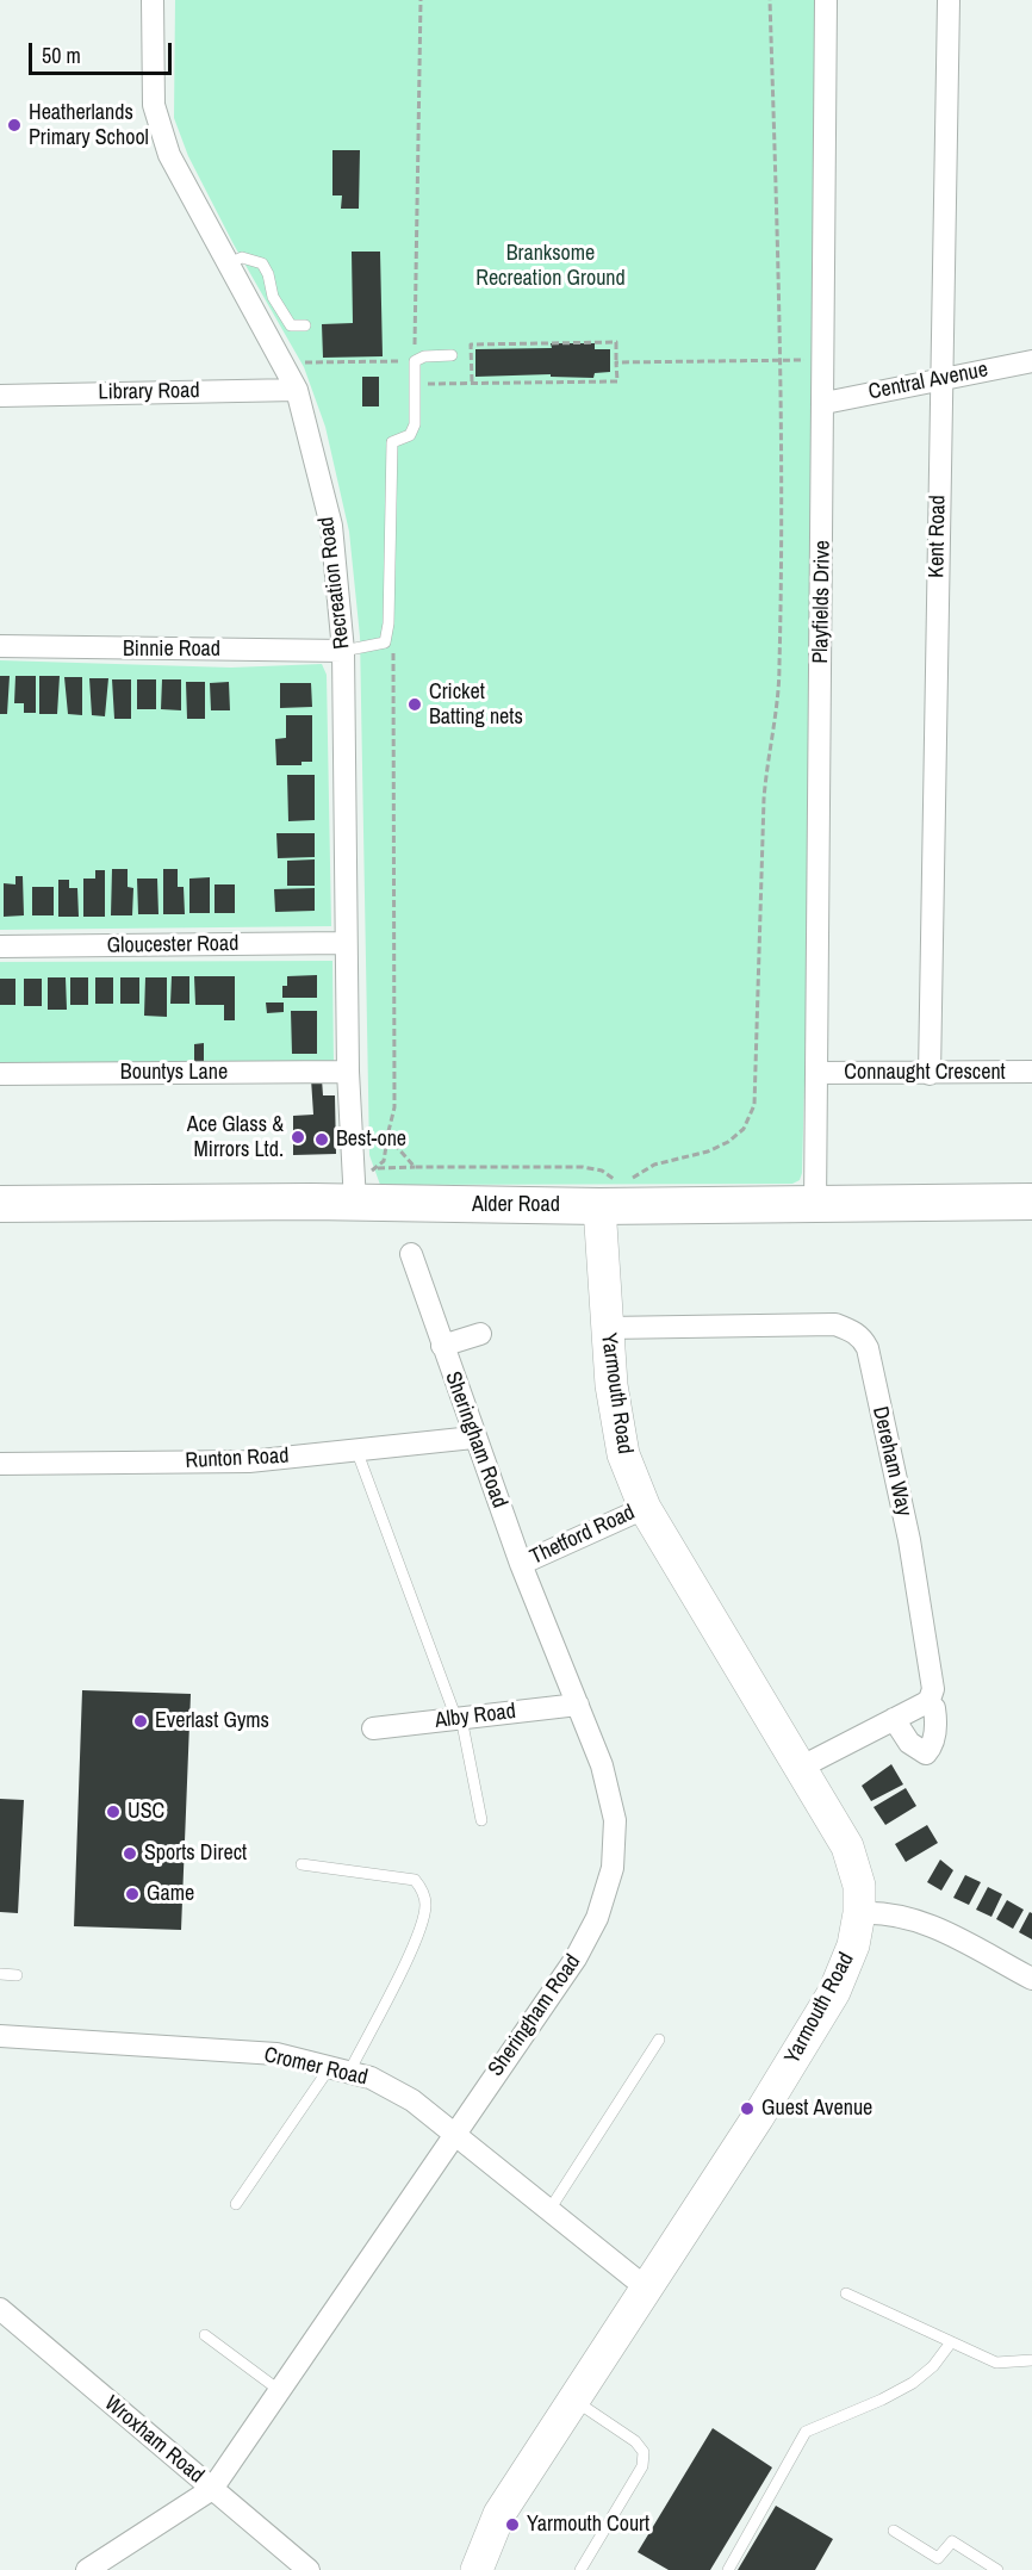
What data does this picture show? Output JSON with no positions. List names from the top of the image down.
{
  "streets": {
    "main road": ["Alder Road"],
    "street": [
      "Central Avenue",
      "Library Road",
      "Kent Road",
      "Recreation Road",
      "Playfields Drive",
      "Binnie Road",
      "Gloucester Road",
      "Bountys Lane",
      "Connaught Crescent",
      "Yarmouth Road",
      "Sheringham Road",
      "Runton Road",
      "Dereham Way",
      "Thetford Road",
      "Alby Road",
      "Cromer Road",
      "Wroxham Road"
    ]
  },
  "crossings": [
    ["Central Avenue", "Kent Road"],
    ["Central Avenue", "Playfields Drive"],
    ["Library Road", "Recreation Road"],
    ["Kent Road", "Connaught Crescent"],
    ["Recreation Road", "Binnie Road"],
    ["Recreation Road", "Gloucester Road"],
    ["Recreation Road", "Bountys Lane"],
    ["Recreation Road", "Alder Road"],
    ["Playfields Drive", "Connaught Crescent"],
    ["Playfields Drive", "Alder Road"],
    ["Alder Road", "Yarmouth Road"],
    ["Yarmouth Road", "Dereham Way"],
    ["Yarmouth Road", "Thetford Road"],
    ["Yarmouth Road", "Cromer Road"],
    ["Sheringham Road", "Runton Road"],
    ["Sheringham Road", "Thetford Road"],
    ["Sheringham Road", "Alby Road"],
    ["Sheringham Road", "Cromer Road"],
    ["Sheringham Road", "Wroxham Road"]
  ],
  "parks": ["Branksome Recreation Ground"],
  "places": [
    "Heatherlands Primary School",
    "Cricket Batting nets",
    "Ace Glass & Mirrors Ltd.",
    "Best-one",
    "Everlast Gyms",
    "USC",
    "Sports Direct",
    "Game",
    "Guest Avenue",
    "Yarmouth Court"
  ],
  "scale_bar": "50 m"
}
